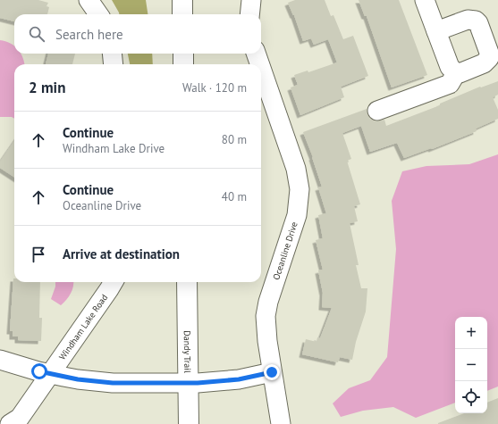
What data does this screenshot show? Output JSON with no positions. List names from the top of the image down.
{
  "streets": {
    "main road": ["Dandy Trail"],
    "street": ["Oceanline Drive", "Windham Lake Road"]
  },
  "page": {
    "search": "Search here",
    "heading": ["2 min", "Walk · 120 m"],
    "list": [
      ["Continue", "Windham Lake Drive", "80 m"],
      ["Continue", "Oceanline Drive", "40 m"],
      "Arrive at destination"
    ],
    "map_buttons": ["+", "−"]
  }
}
